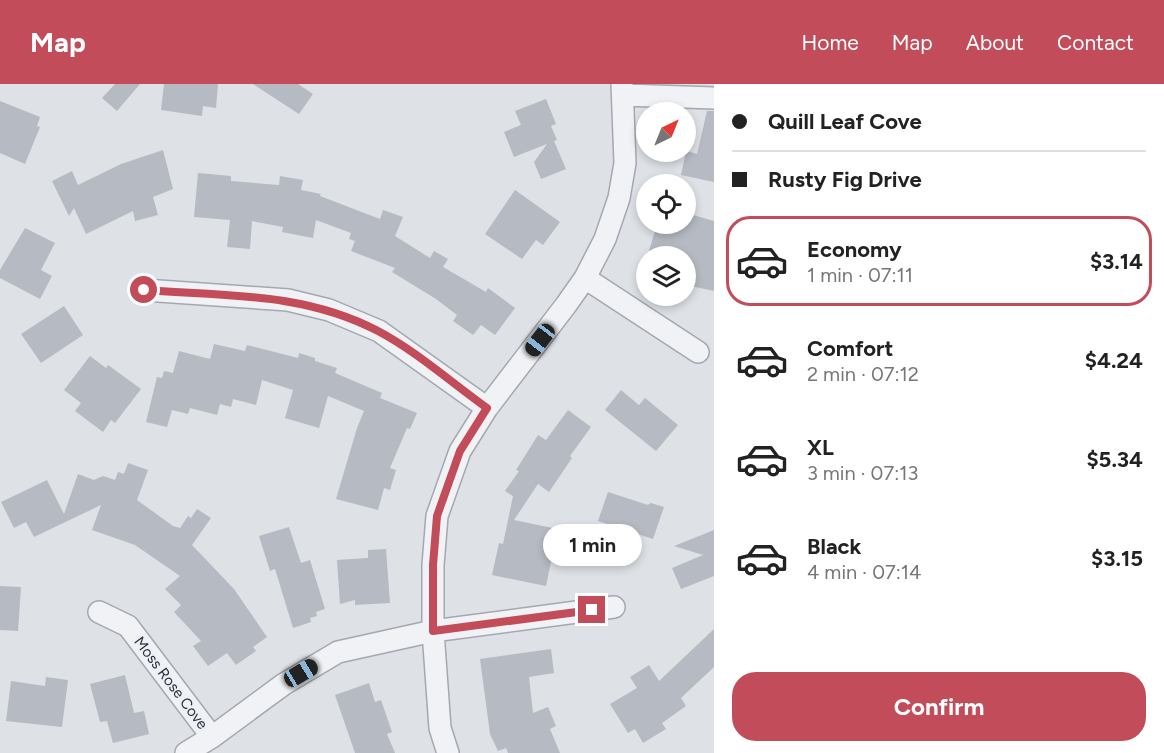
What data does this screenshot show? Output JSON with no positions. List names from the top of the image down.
{
  "streets": {
    "street": ["Moss Rose Cove"]
  },
  "north": "top right",
  "page": {
    "header": "Map",
    "nav": [
      "Home",
      "Map",
      "About",
      "Contact"
    ],
    "banner": ["Quill Leaf Cove", "Rusty Fig Drive"],
    "list": [
      {
        "name": "Economy",
        "note": "1 min · 07:11",
        "value": "$3.14"
      },
      {
        "name": "Comfort",
        "note": "2 min · 07:12",
        "value": "$4.24"
      },
      {
        "name": "XL",
        "note": "3 min · 07:13",
        "value": "$5.34"
      },
      {
        "name": "Black",
        "note": "4 min · 07:14",
        "value": "$3.15"
      }
    ],
    "bubble": "1 min",
    "buttons": "Confirm"
  }
}
